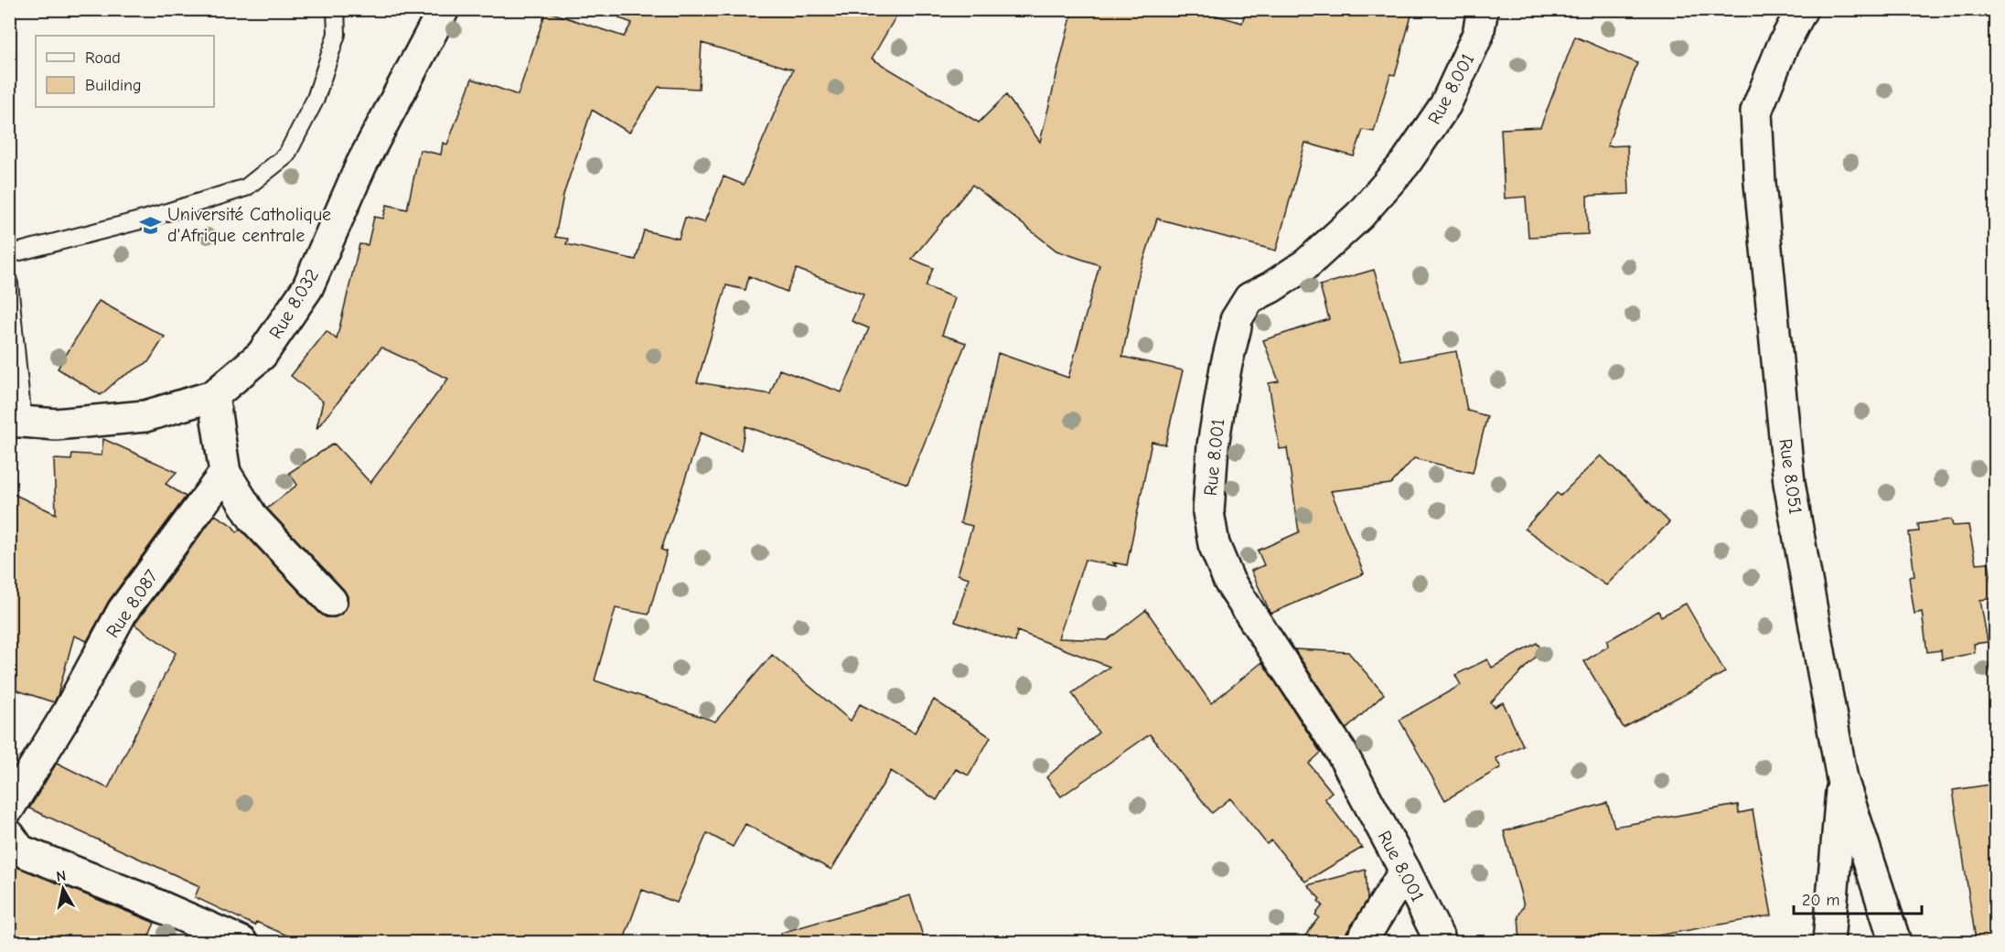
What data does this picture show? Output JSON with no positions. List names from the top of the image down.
{
  "streets": {
    "street": [
      "Rue 8.001",
      "Rue 8.032",
      "Rue 8.051",
      "Rue 8.087"
    ]
  },
  "places": {
    "school or university": ["Université Catholique d'Afrique centrale"]
  },
  "legend": ["Road", "Building"],
  "scale_bar": "20 m",
  "north": "top"
}
